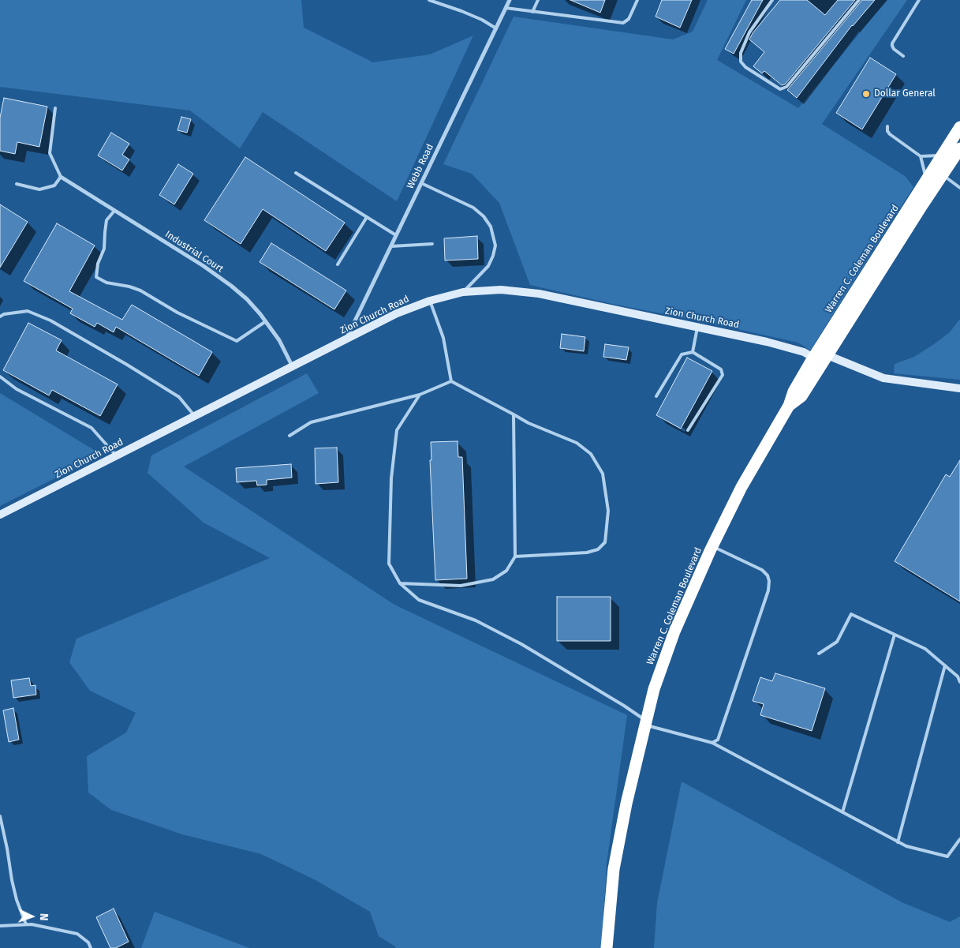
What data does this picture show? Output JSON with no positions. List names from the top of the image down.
{
  "streets": {
    "highway": ["Warren C. Coleman Boulevard"],
    "street": ["Webb Road", "Industrial Court", "Zion Church Road"]
  },
  "crossings": [
    ["Webb Road", "Zion Church Road"],
    ["Industrial Court", "Zion Church Road"],
    ["Warren C. Coleman Boulevard", "Zion Church Road"]
  ],
  "places": ["Dollar General"],
  "north": "right"
}
